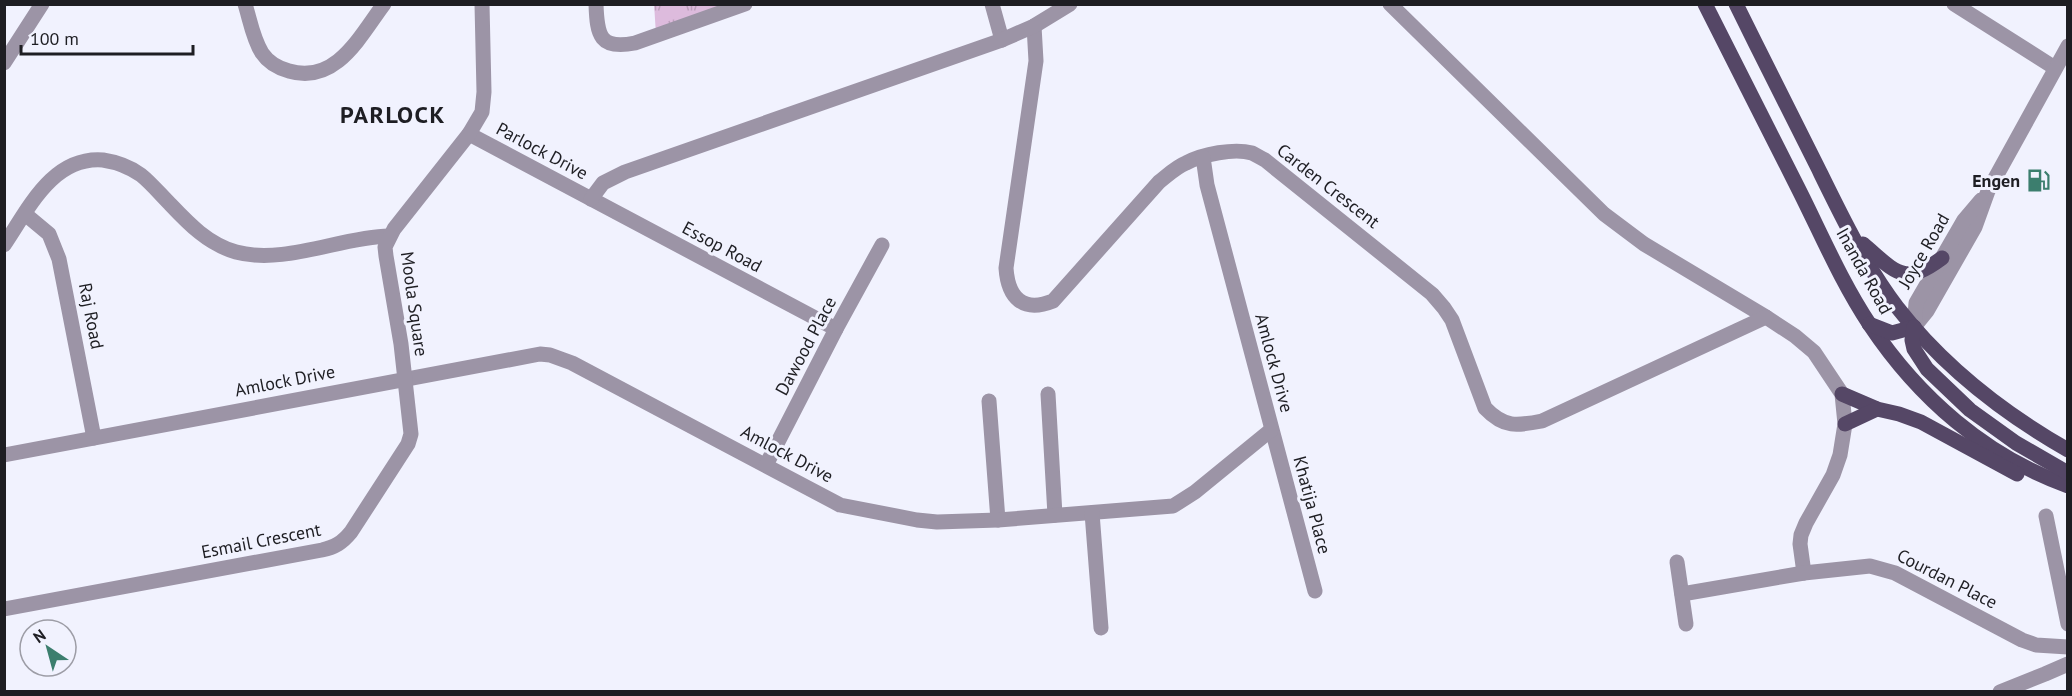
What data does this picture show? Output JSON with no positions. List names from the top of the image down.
{
  "streets": {
    "main road": ["Inanda Road"],
    "street": [
      "Parlock Drive",
      "Carden Crescent",
      "Essop Road",
      "Joyce Road",
      "Moola Square",
      "Raj Road",
      "Dawood Place",
      "Amlock Drive",
      "Khatija Place",
      "Esmail Crescent",
      "Courdan Place"
    ]
  },
  "crossings": [
    ["Parlock Drive", "Carden Crescent"],
    ["Parlock Drive", "Essop Road"],
    ["Parlock Drive", "Moola Square"],
    ["Carden Crescent", "Amlock Drive"],
    ["Essop Road", "Dawood Place"],
    ["Joyce Road", "Inanda Road"],
    ["Moola Square", "Amlock Drive"],
    ["Moola Square", "Esmail Crescent"],
    ["Raj Road", "Amlock Drive"],
    ["Dawood Place", "Amlock Drive"],
    ["Amlock Drive", "Khatija Place"],
    ["Amlock Drive", "Esmail Crescent"]
  ],
  "districts": ["PARLOCK"],
  "places": {
    "fuel station": ["Engen"]
  },
  "scale_bar": "100 m",
  "north": "top left"
}
